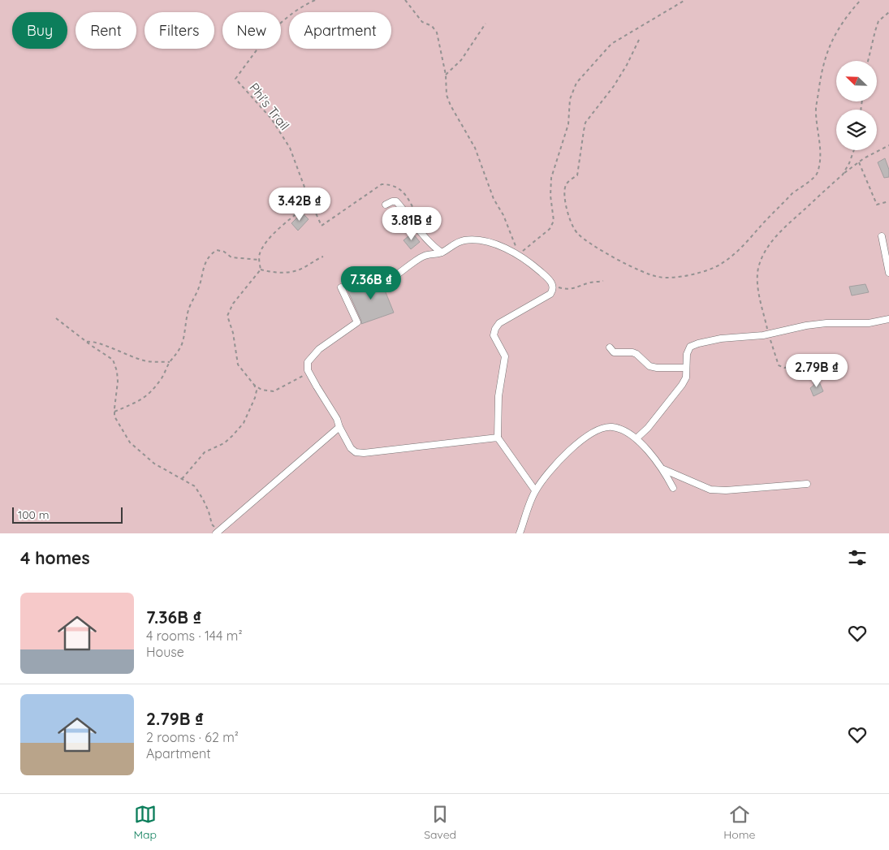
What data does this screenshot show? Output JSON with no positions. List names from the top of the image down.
{
  "streets": {
    "path": ["Phi's Trail"]
  },
  "scale_bar": "100 m",
  "north": "top left",
  "page": {
    "chip": [
      "Buy",
      "Rent",
      "Filters",
      "New",
      "Apartment"
    ],
    "price": [
      "3.42B ₫",
      "3.81B ₫",
      "7.36B ₫",
      "2.79B ₫"
    ],
    "scale": "100 m",
    "heading": "4 homes",
    "list": [
      {
        "name": "7.36B ₫",
        "note": "4 rooms · 144 m² · House"
      },
      {
        "name": "2.79B ₫",
        "note": "2 rooms · 62 m² · Apartment"
      }
    ],
    "tabs": ["Map", "Saved", "Home"]
  }
}
